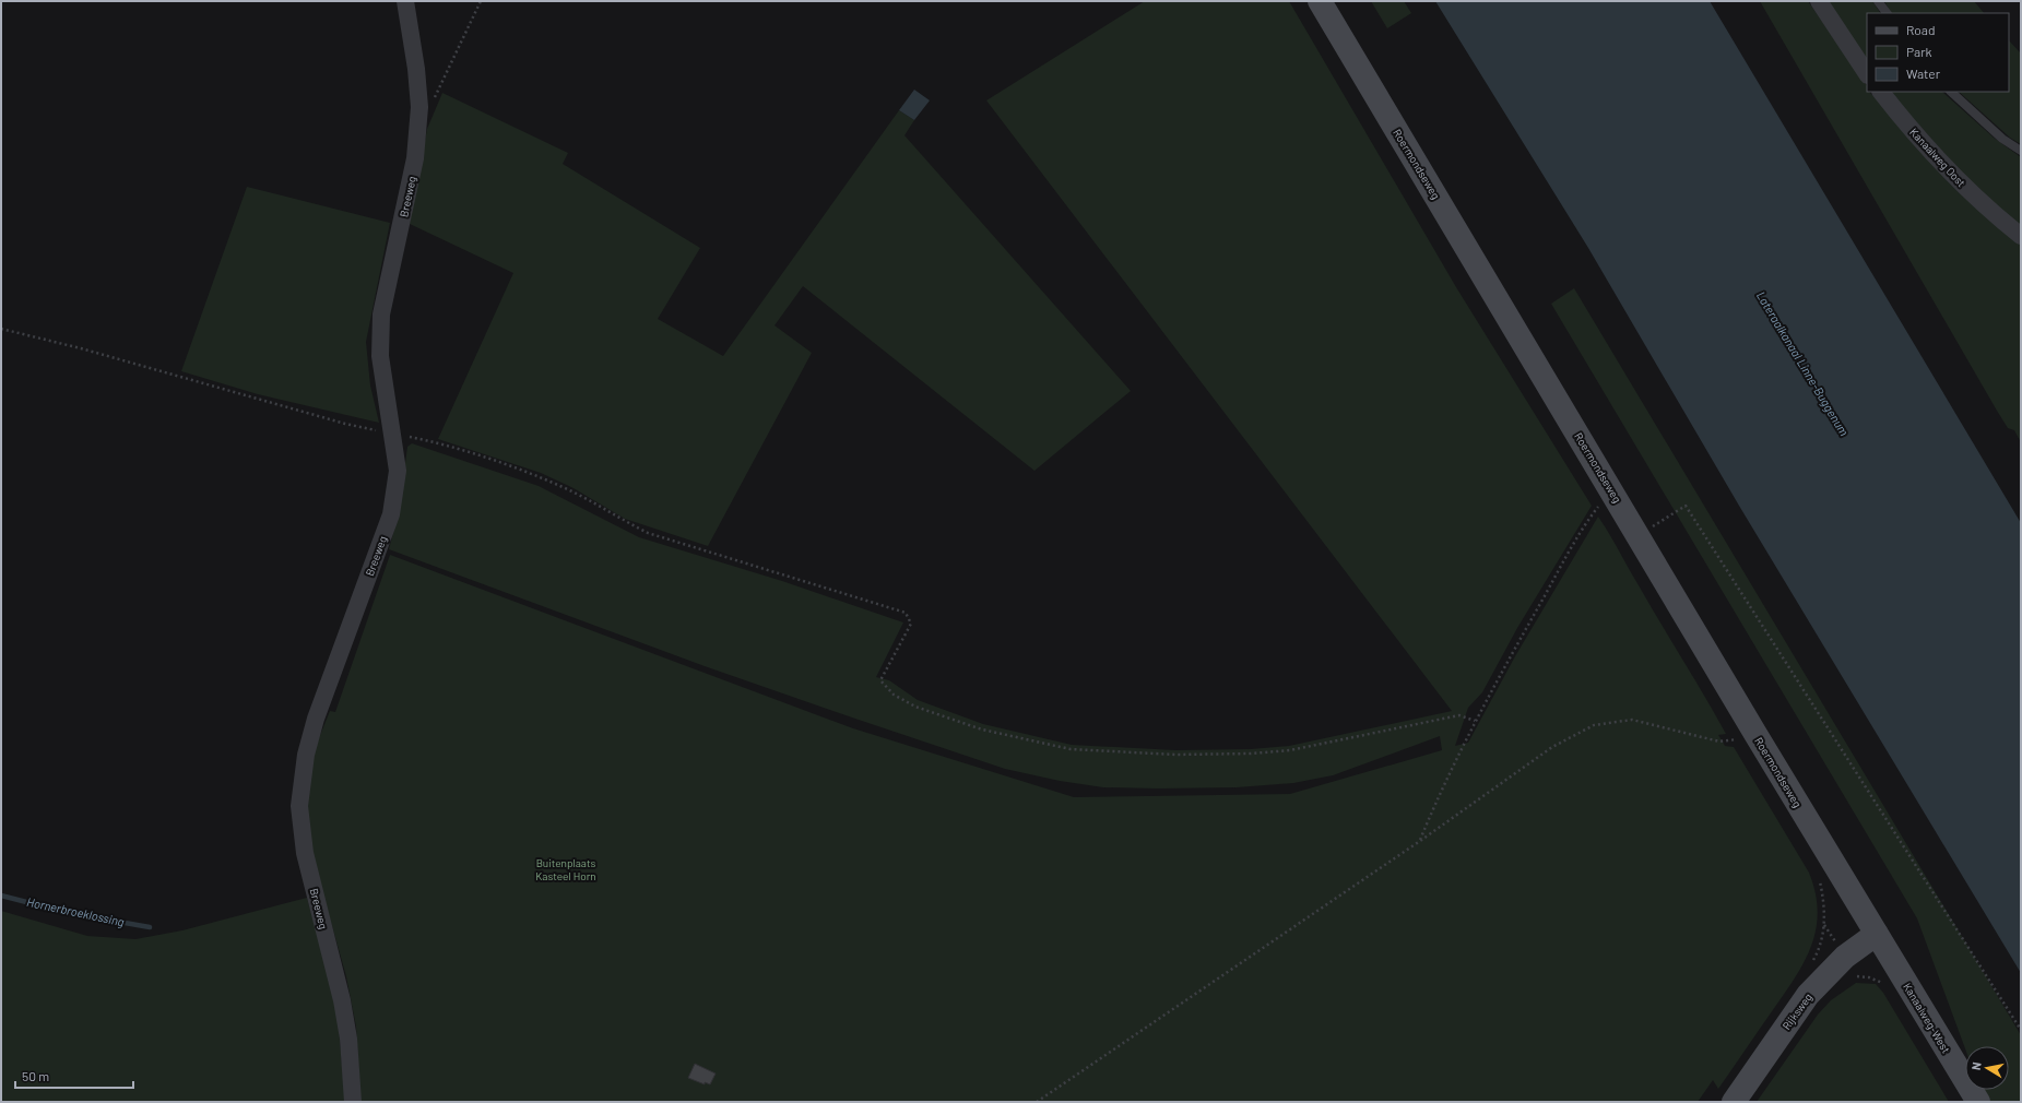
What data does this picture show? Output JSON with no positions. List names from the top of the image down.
{
  "streets": {
    "main road": ["Roermondseweg", "Rijksweg", "Kanaalweg-West"],
    "street": ["Kanaalweg Oost", "Breeweg"]
  },
  "crossings": [
    ["Roermondseweg", "Rijksweg"],
    ["Roermondseweg", "Kanaalweg-West"],
    ["Rijksweg", "Kanaalweg-West"]
  ],
  "water": ["Lateraalkanaal Linne-Buggenum", "Hornerbroeklossing"],
  "parks": ["Buitenplaats Kasteel Horn"],
  "legend": ["Road", "Park", "Water"],
  "scale_bar": "50 m",
  "north": "left"
}
